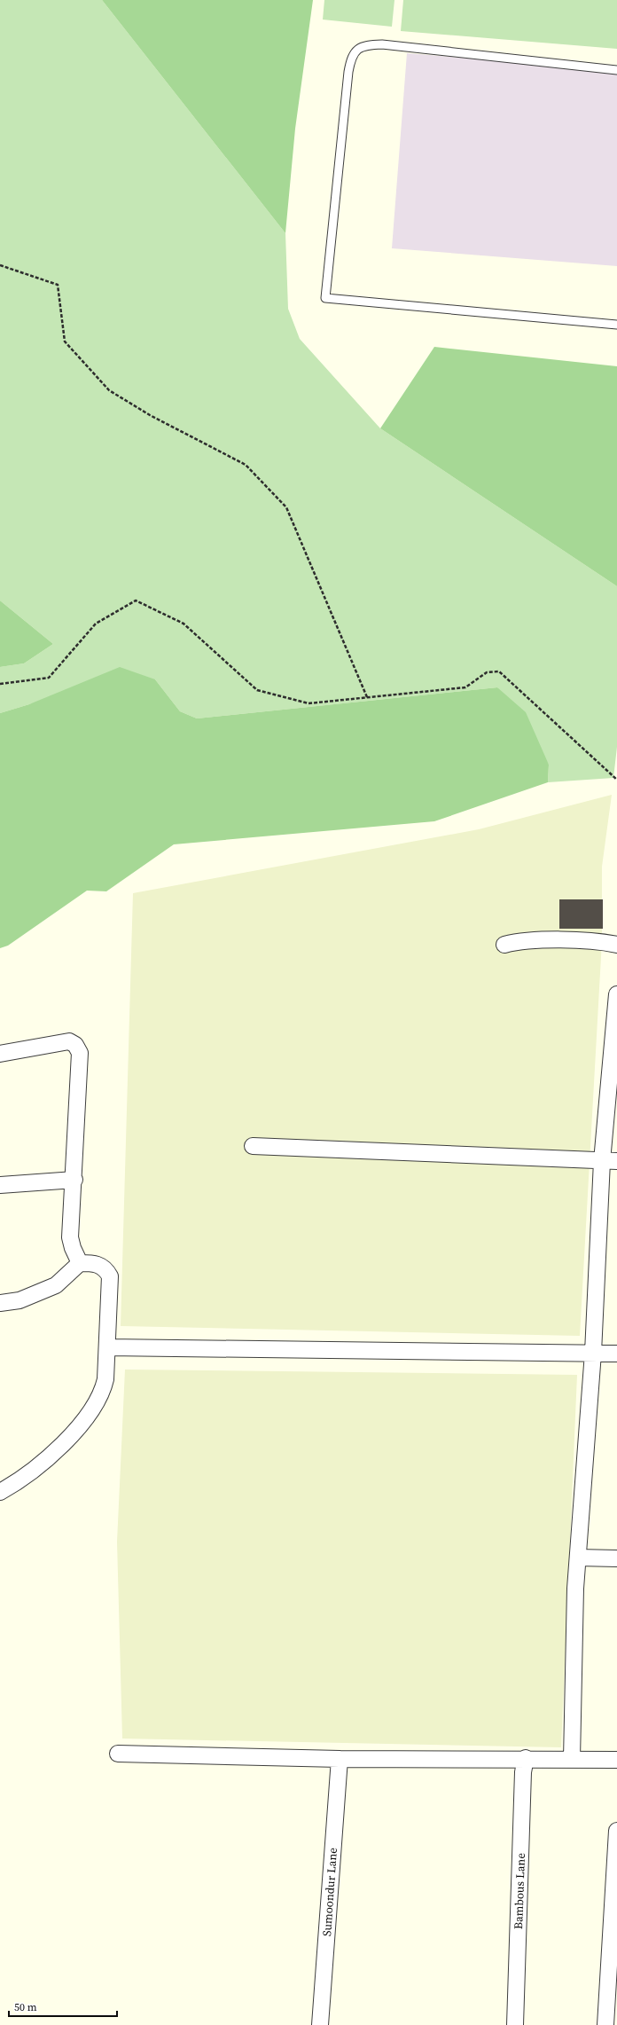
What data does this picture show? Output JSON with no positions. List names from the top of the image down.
{
  "streets": {
    "street": ["Bambous Lane", "Sumoondur Lane"]
  },
  "scale_bar": "50 m"
}
